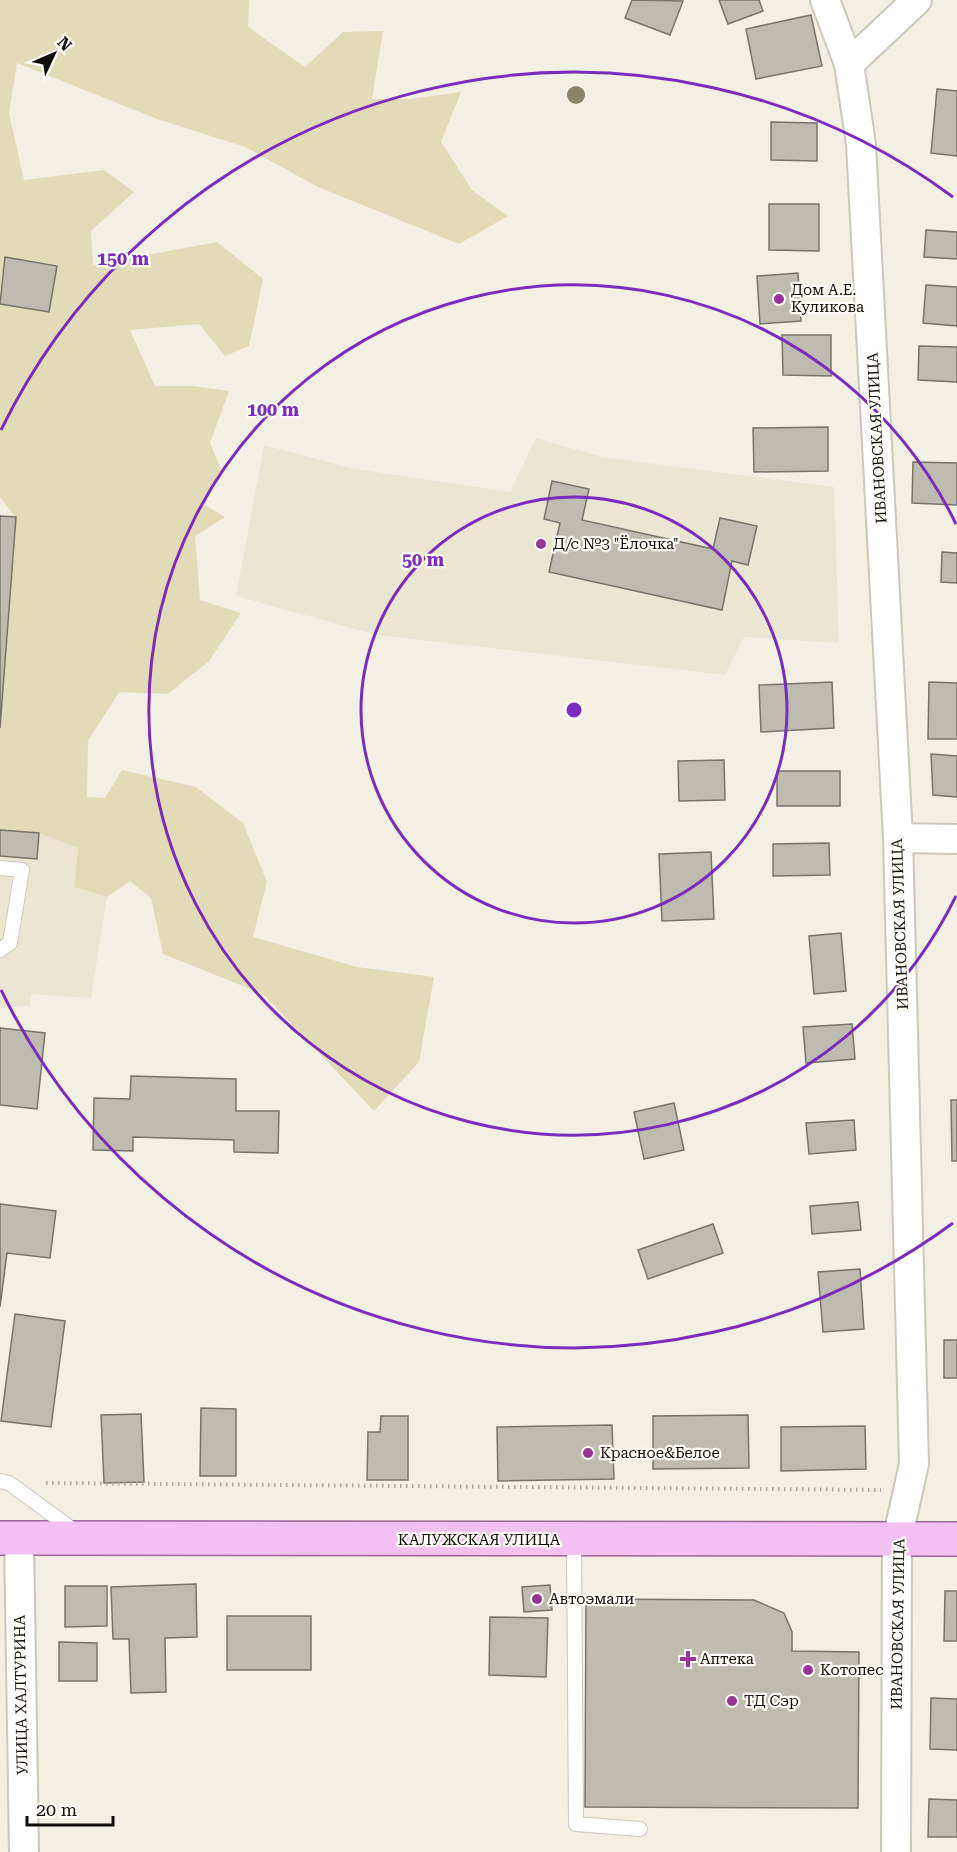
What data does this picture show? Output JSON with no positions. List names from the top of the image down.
{
  "streets": {
    "main road": ["КАЛУЖСКАЯ УЛИЦА"],
    "street": ["ИВАНОВСКАЯ УЛИЦА", "УЛИЦА ХАЛТУРИНА"]
  },
  "crossings": [
    ["ИВАНОВСКАЯ УЛИЦА", "КАЛУЖСКАЯ УЛИЦА"],
    ["КАЛУЖСКАЯ УЛИЦА", "УЛИЦА ХАЛТУРИНА"]
  ],
  "places": {
    "other": [
      "Дом А.Е. Куликова",
      "Д/с №3 \"Ёлочка\"",
      "Красное&Белое",
      "Автоэмали",
      "Котопес",
      "ТД Сэр"
    ],
    "health": ["Аптека"]
  },
  "scale_bar": "20 m",
  "north": "top right",
  "rings": ["150 m", "100 m", "50 m"]
}
